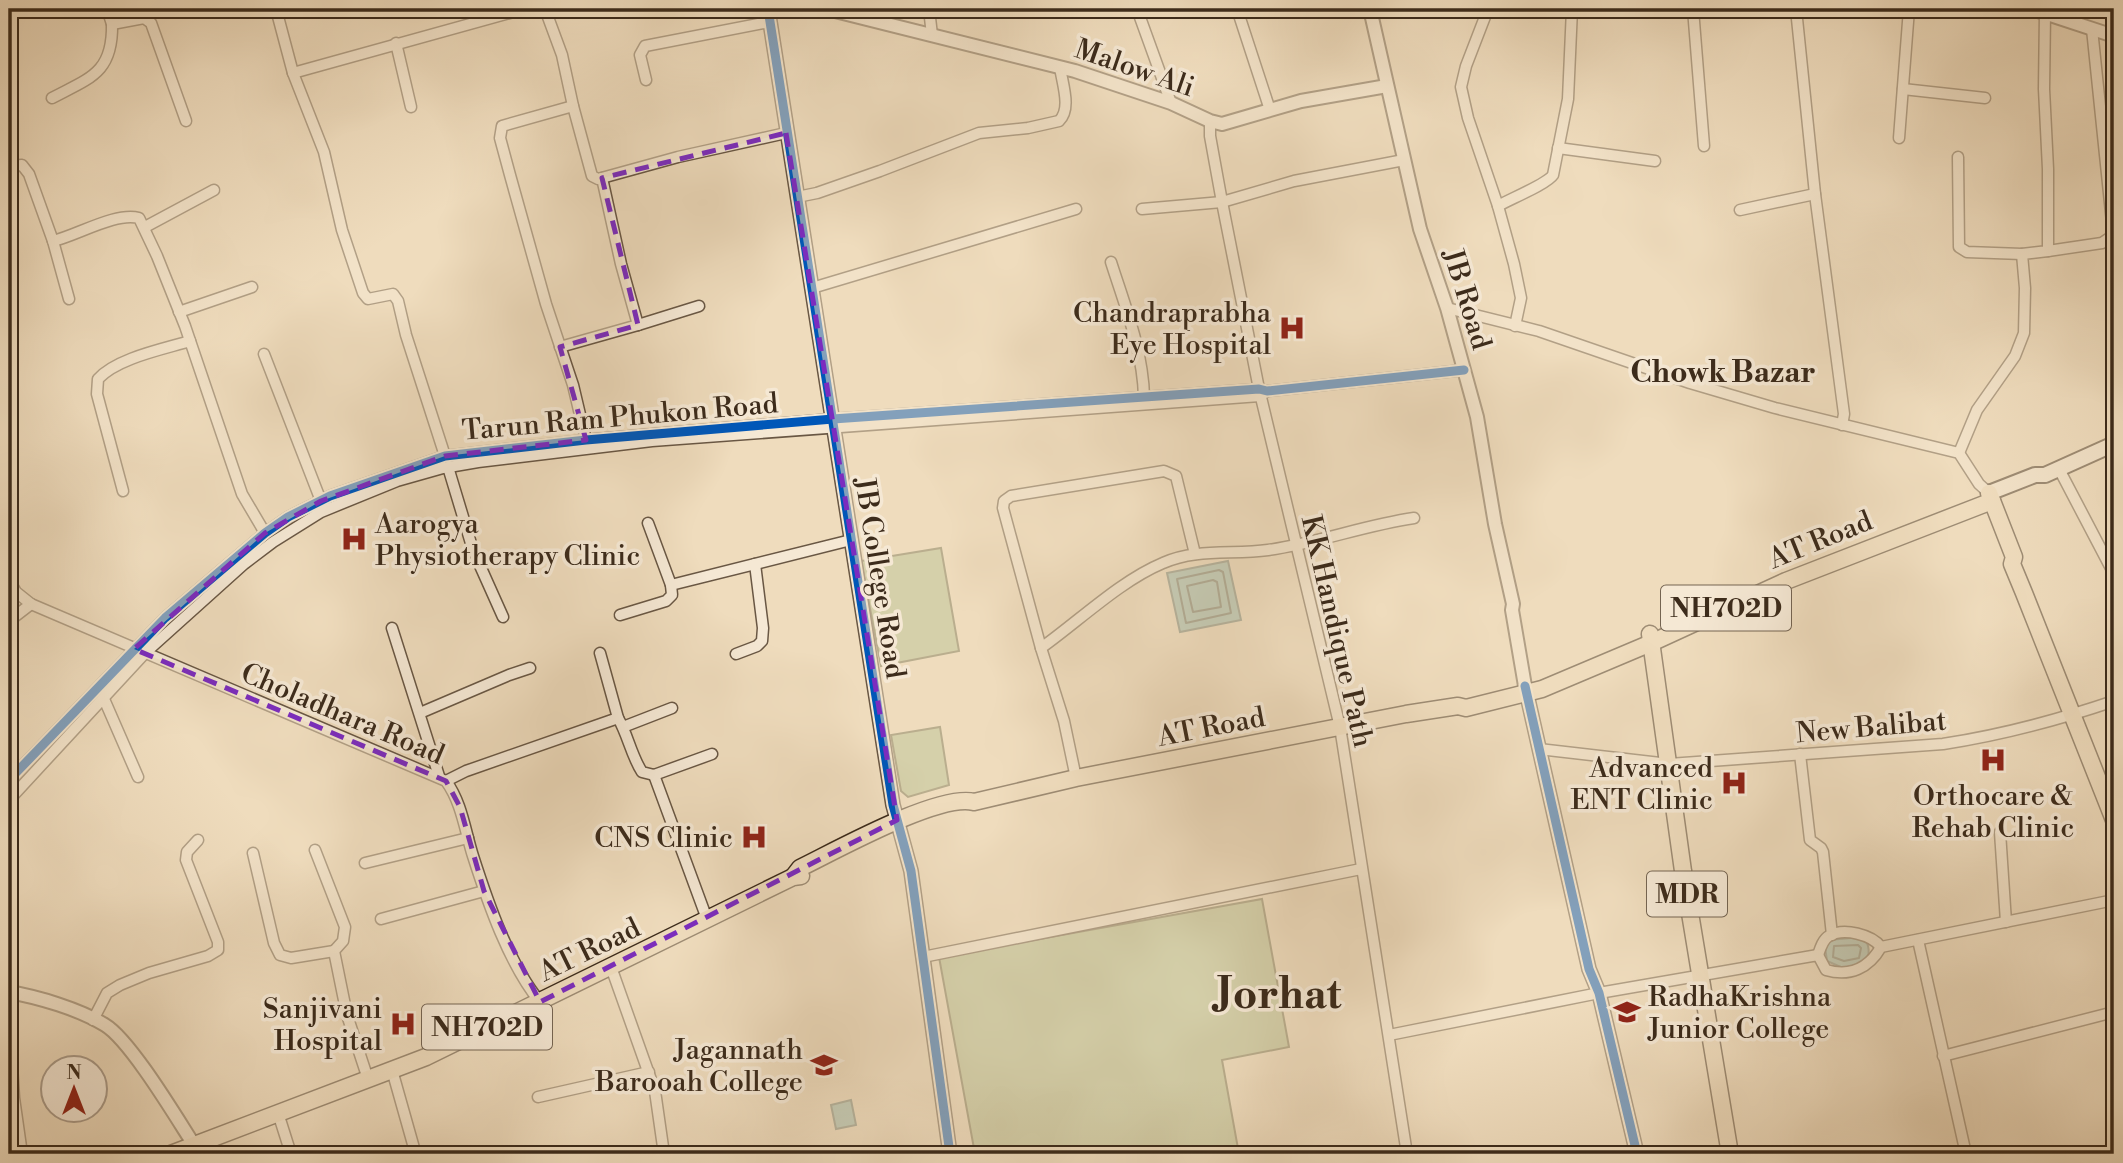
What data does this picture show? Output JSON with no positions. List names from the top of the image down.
{
  "streets": {
    "main road": ["AT Road", "NH702D", "MDR"],
    "street": [
      "Malow Ali",
      "JB Road",
      "Tarun Ram Phukon Road",
      "JB College Road",
      "KK Handique Path",
      "Choladhara Road",
      "New Balibat"
    ]
  },
  "crossings": [
    ["Malow Ali", "JB Road"],
    ["Malow Ali", "KK Handique Path"],
    ["JB Road", "Tarun Ram Phukon Road"],
    ["JB Road", "AT Road"],
    ["JB Road", "New Balibat"],
    ["Tarun Ram Phukon Road", "JB College Road"],
    ["Tarun Ram Phukon Road", "KK Handique Path"],
    ["Tarun Ram Phukon Road", "Choladhara Road"],
    ["AT Road", "JB College Road"],
    ["AT Road", "KK Handique Path"],
    ["AT Road", "Choladhara Road"],
    ["AT Road", "MDR"],
    ["New Balibat", "MDR"]
  ],
  "districts": ["Chowk Bazar", "Jorhat"],
  "places": {
    "hospital": [
      "Chandraprabha Eye Hospital",
      "Aarogya Physiotherapy Clinic",
      "Orthocare & Rehab Clinic",
      "Advanced ENT Clinic",
      "CNS Clinic",
      "Sanjivani Hospital"
    ],
    "school or university": ["RadhaKrishna Junior College", "Jagannath Barooah College"]
  },
  "north": "top"
}
